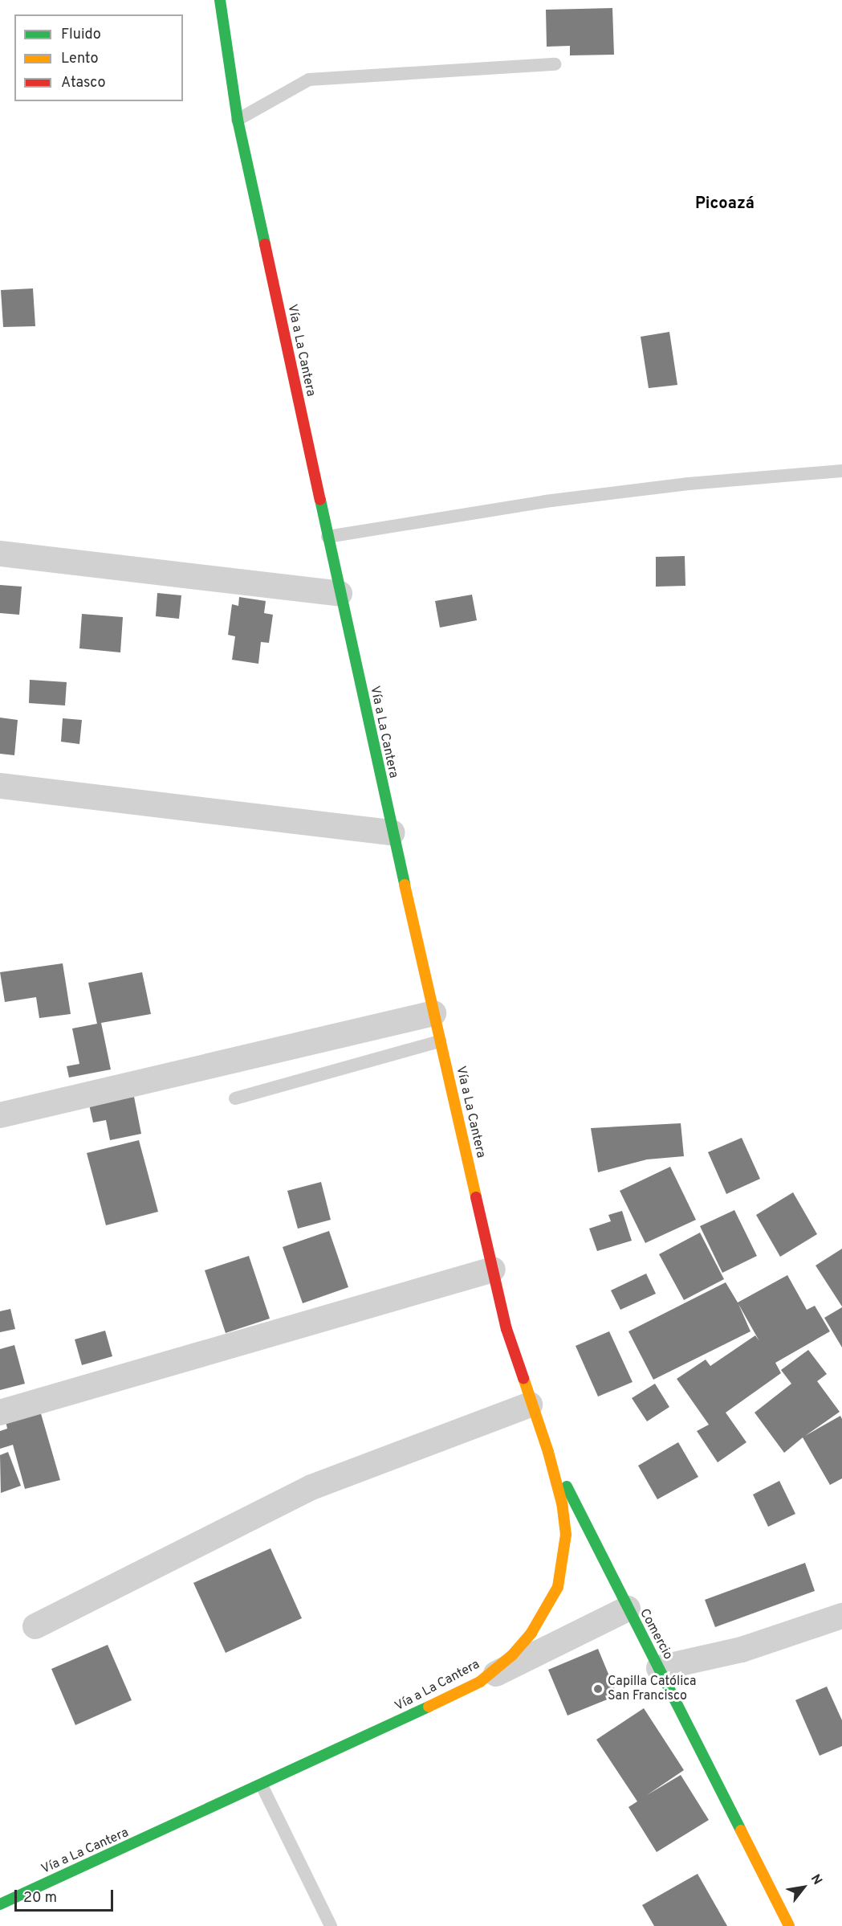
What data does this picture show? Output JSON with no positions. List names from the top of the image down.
{
  "streets": {
    "main road": ["Vía a La Cantera", "Comercio"]
  },
  "crossings": [
    ["Vía a La Cantera", "Comercio"]
  ],
  "districts": ["Picoazá"],
  "places": ["Capilla Católica San Francisco"],
  "legend": ["Fluido", "Lento", "Atasco"],
  "scale_bar": "20 m",
  "north": "top right"
}
